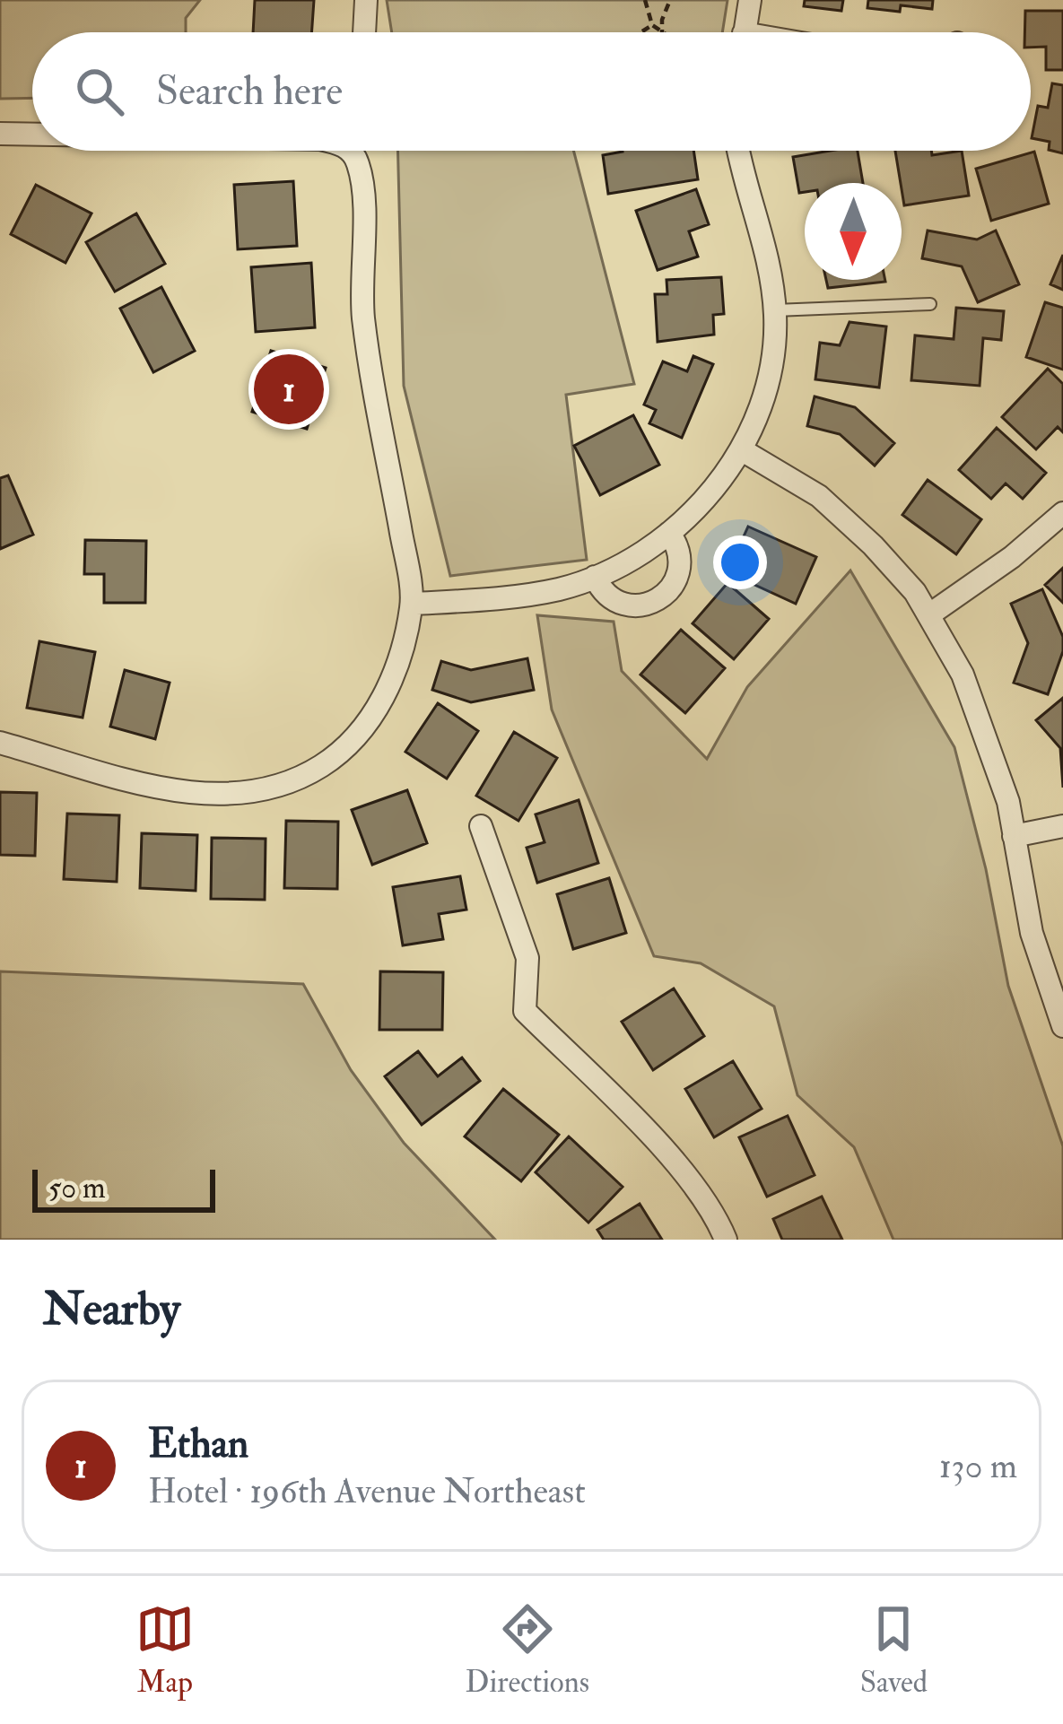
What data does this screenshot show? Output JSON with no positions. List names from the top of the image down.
{
  "scale_bar": "50 m",
  "north": "bottom",
  "page": {
    "search": "Search here",
    "pins": "1",
    "scale": "50 m",
    "heading": "Nearby",
    "list": [
      {
        "mark": "1",
        "name": "Ethan",
        "note": "Hotel · 196th Avenue Northeast",
        "value": "130 m"
      }
    ],
    "nav": ["Map", "Directions", "Saved"]
  }
}
